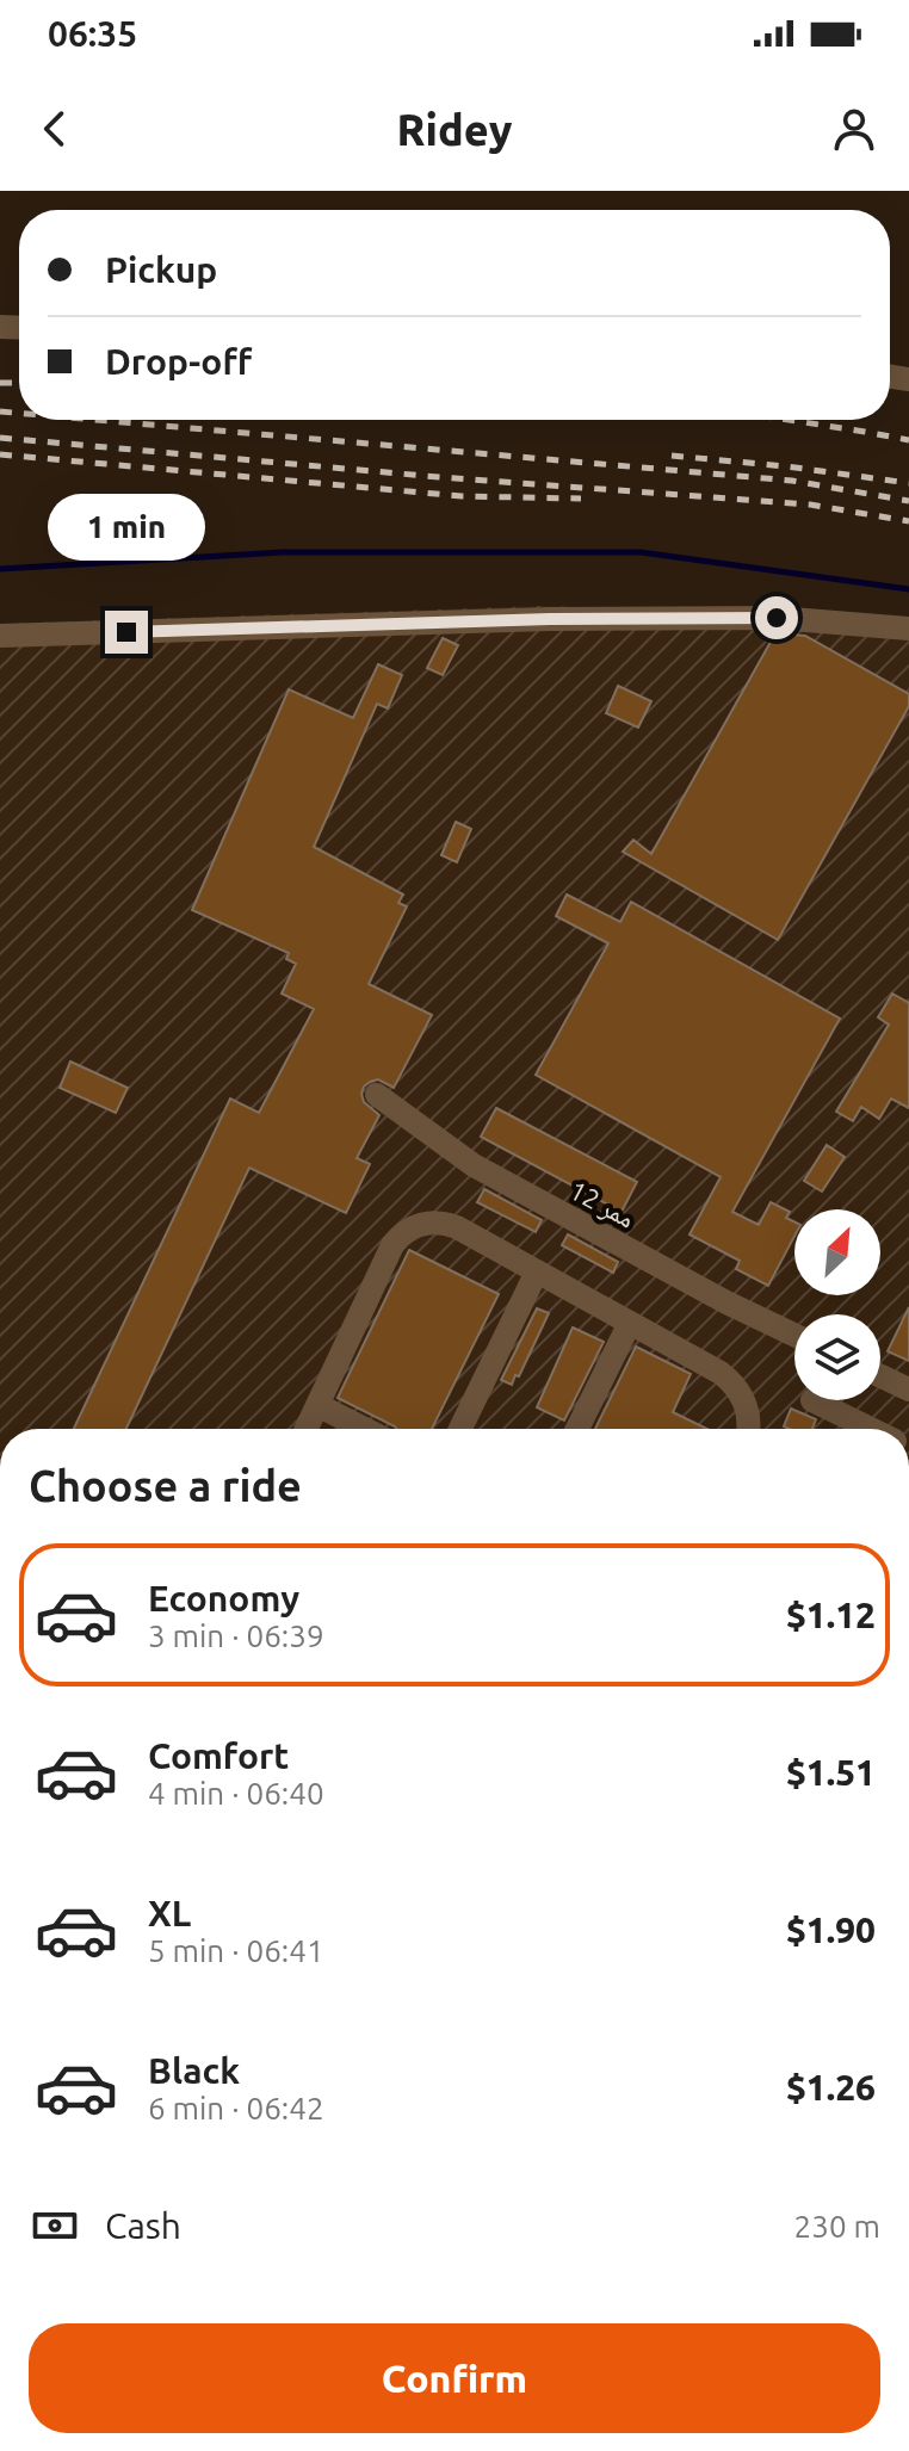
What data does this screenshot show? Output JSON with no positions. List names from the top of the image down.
{
  "streets": {
    "lane": ["ممر 12"]
  },
  "north": "top right",
  "page": {
    "status": "06:35",
    "header": "Ridey",
    "banner": ["Pickup", "Drop-off"],
    "bubble": "1 min",
    "heading": "Choose a ride",
    "list": [
      {
        "name": "Economy",
        "note": "3 min · 06:39",
        "value": "$1.12"
      },
      {
        "name": "Comfort",
        "note": "4 min · 06:40",
        "value": "$1.51"
      },
      {
        "name": "XL",
        "note": "5 min · 06:41",
        "value": "$1.90"
      },
      {
        "name": "Black",
        "note": "6 min · 06:42",
        "value": "$1.26"
      }
    ],
    "pay": ["Cash", "230 m"],
    "buttons": "Confirm"
  }
}
